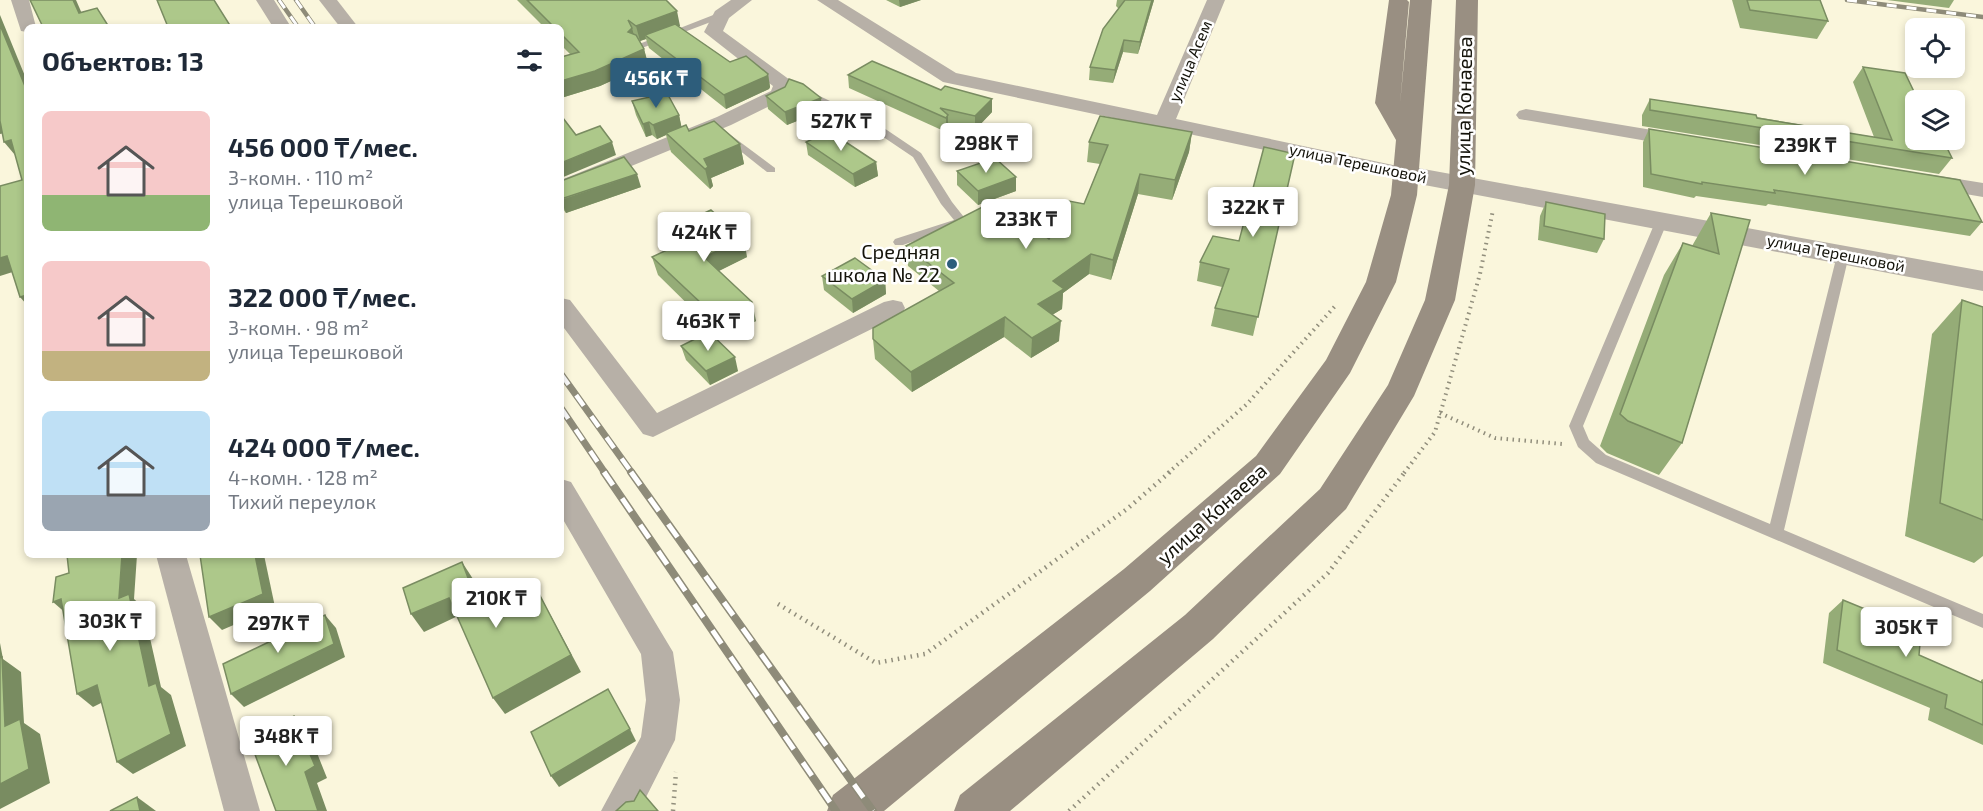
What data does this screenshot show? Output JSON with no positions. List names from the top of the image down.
{
  "streets": {
    "main road": ["улица Конаева"],
    "street": ["улица Асем", "улица Терешковой"]
  },
  "crossings": [
    ["улица Асем", "улица Терешковой"],
    ["улица Конаева", "улица Терешковой"]
  ],
  "places": ["Средняя школа № 22"],
  "page": {
    "heading": "Объектов: 13",
    "price": [
      "456K ₸",
      "527K ₸",
      "298K ₸",
      "239K ₸",
      "322K ₸",
      "233K ₸",
      "424K ₸",
      "463K ₸",
      "210K ₸",
      "303K ₸",
      "297K ₸",
      "305K ₸",
      "348K ₸"
    ],
    "list": [
      {
        "name": "456 000 ₸/мес.",
        "note": "3-комн. · 110 m² · улица Терешковой"
      },
      {
        "name": "322 000 ₸/мес.",
        "note": "3-комн. · 98 m² · улица Терешковой"
      },
      {
        "name": "424 000 ₸/мес.",
        "note": "4-комн. · 128 m² · Тихий переулок"
      }
    ]
  }
}
